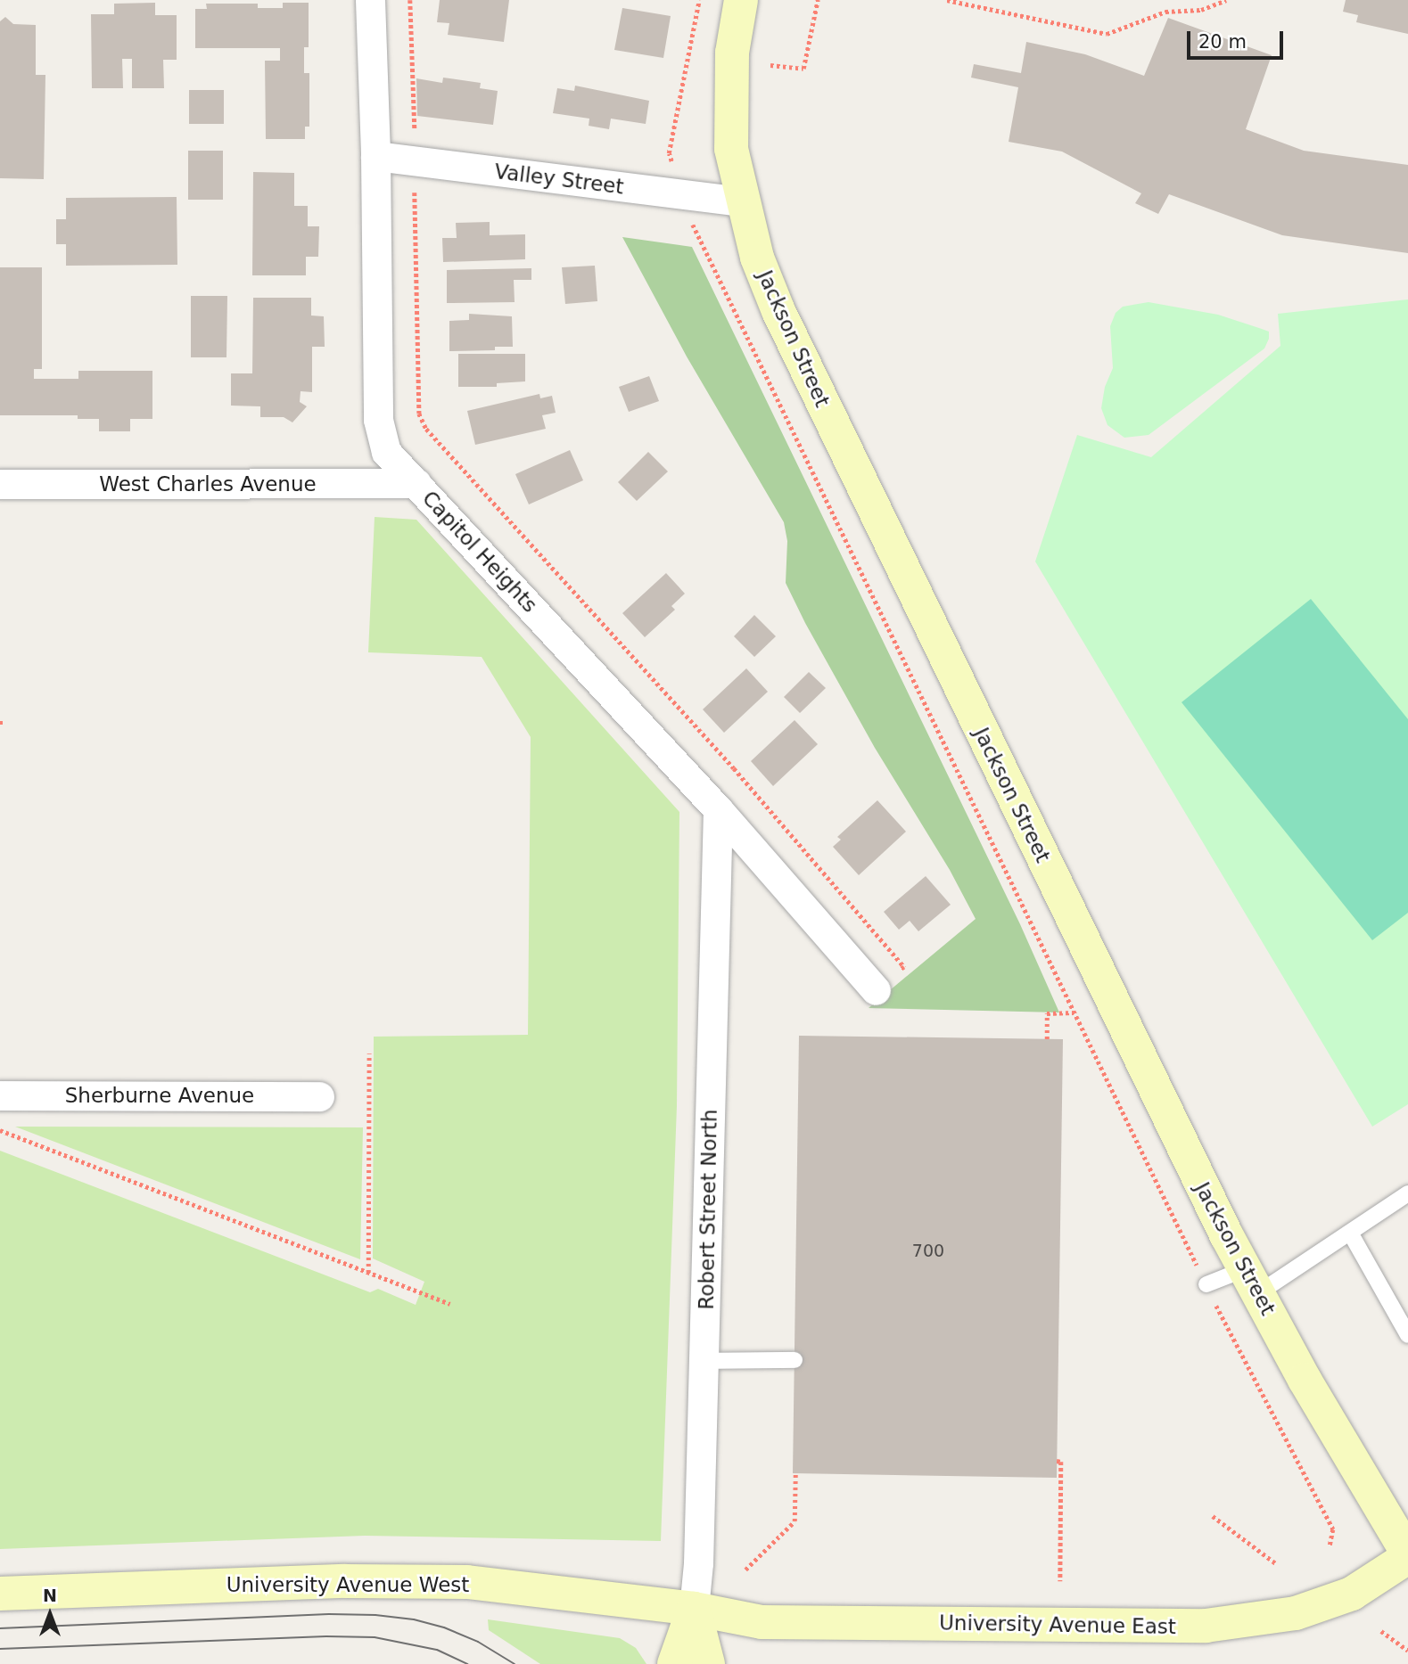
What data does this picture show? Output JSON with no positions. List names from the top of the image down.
{
  "streets": {
    "street": [
      "Valley Street",
      "Jackson Street",
      "West Charles Avenue",
      "Capitol Heights",
      "Sherburne Avenue",
      "Robert Street North",
      "University Avenue West",
      "University Avenue East"
    ]
  },
  "crossings": [
    ["Valley Street", "Jackson Street"],
    ["Valley Street", "Capitol Heights"],
    ["Jackson Street", "University Avenue East"],
    ["West Charles Avenue", "Capitol Heights"],
    ["Capitol Heights", "Robert Street North"],
    ["Robert Street North", "University Avenue West"],
    ["Robert Street North", "University Avenue East"],
    ["University Avenue West", "University Avenue East"]
  ],
  "house_numbers": ["700"],
  "scale_bar": "20 m",
  "north": "top"
}
